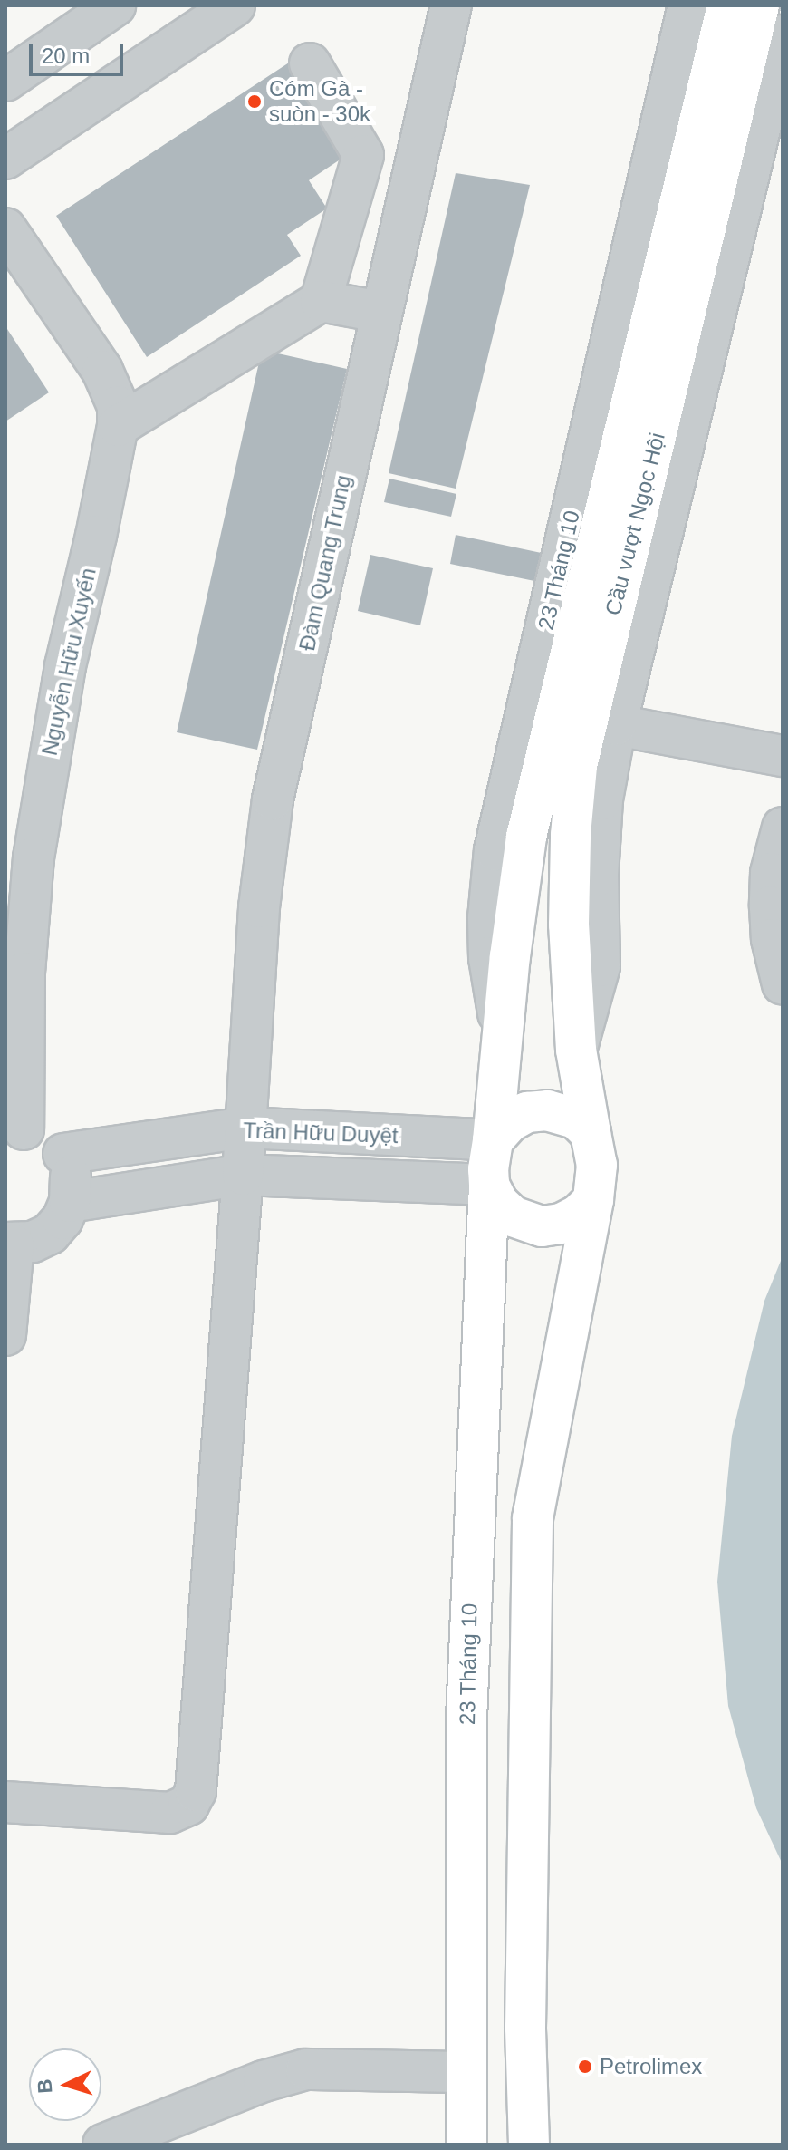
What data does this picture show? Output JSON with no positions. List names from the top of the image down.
{
  "streets": {
    "main road": ["Cầu vượt Ngọc Hội", "23 Tháng 10"],
    "street": ["Đàm Quang Trung", "Nguyễn Hữu Xuyến", "Trần Hữu Duyệt"]
  },
  "crossings": [
    ["Cầu vượt Ngọc Hội", "23 Tháng 10"],
    ["Đàm Quang Trung", "Trần Hữu Duyệt"],
    ["23 Tháng 10", "Trần Hữu Duyệt"]
  ],
  "places": ["Cóm Gà - suòn - 30k", "Petrolimex"],
  "scale_bar": "20 m",
  "north": "left"
}
